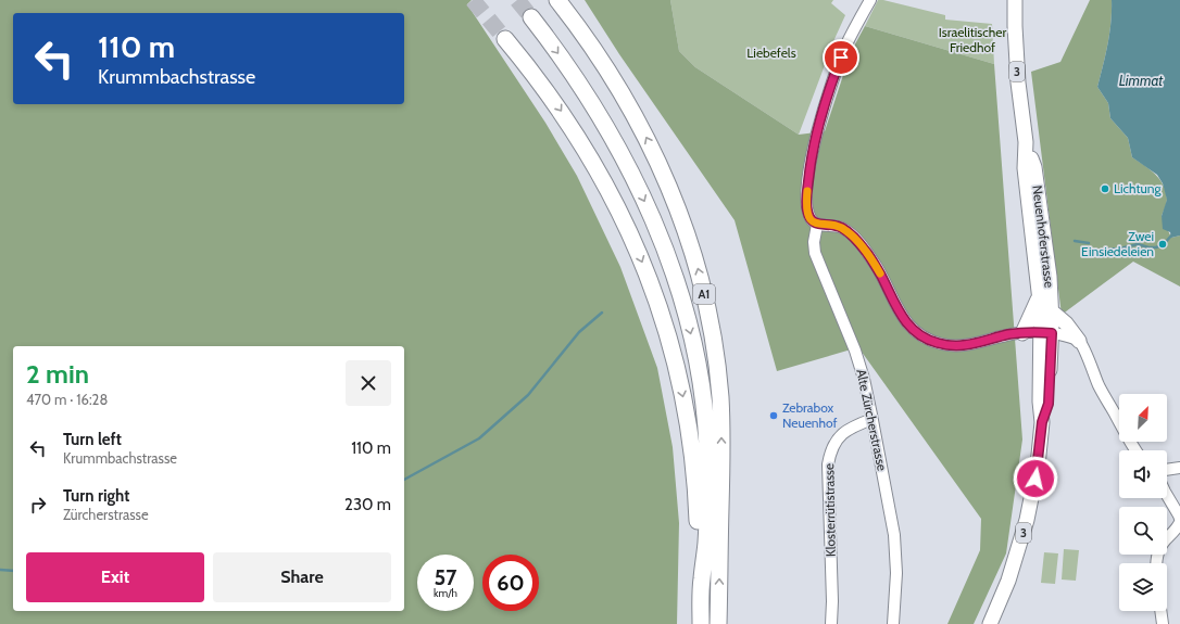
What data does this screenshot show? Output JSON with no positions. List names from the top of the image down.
{
  "streets": {
    "highway": ["A1"],
    "main road": ["3", "Neuenhoferstrasse"],
    "street": ["Alte Zürcherstrasse", "Klosterrütistrasse"]
  },
  "crossings": [
    ["3", "Neuenhoferstrasse"],
    ["Alte Zürcherstrasse", "Klosterrütistrasse"]
  ],
  "water": ["Limmat"],
  "parks": ["Israelitischer Friedhof", "Liebefels"],
  "places": ["Lichtung", "Zwei Einsiedeleien", "Zebrabox Neuenhof"],
  "north": "top right",
  "page": {
    "turn": ["110 m", "Krummbachstrasse"],
    "heading": ["2 min", "470 m · 16:28"],
    "list": [
      {
        "name": "Turn left",
        "note": "Krummbachstrasse",
        "value": "110 m"
      },
      {
        "name": "Turn right",
        "note": "Zürcherstrasse",
        "value": "230 m"
      }
    ],
    "buttons": ["Exit", "Share"],
    "speed": "57 km/h",
    "limit": "60"
  }
}
